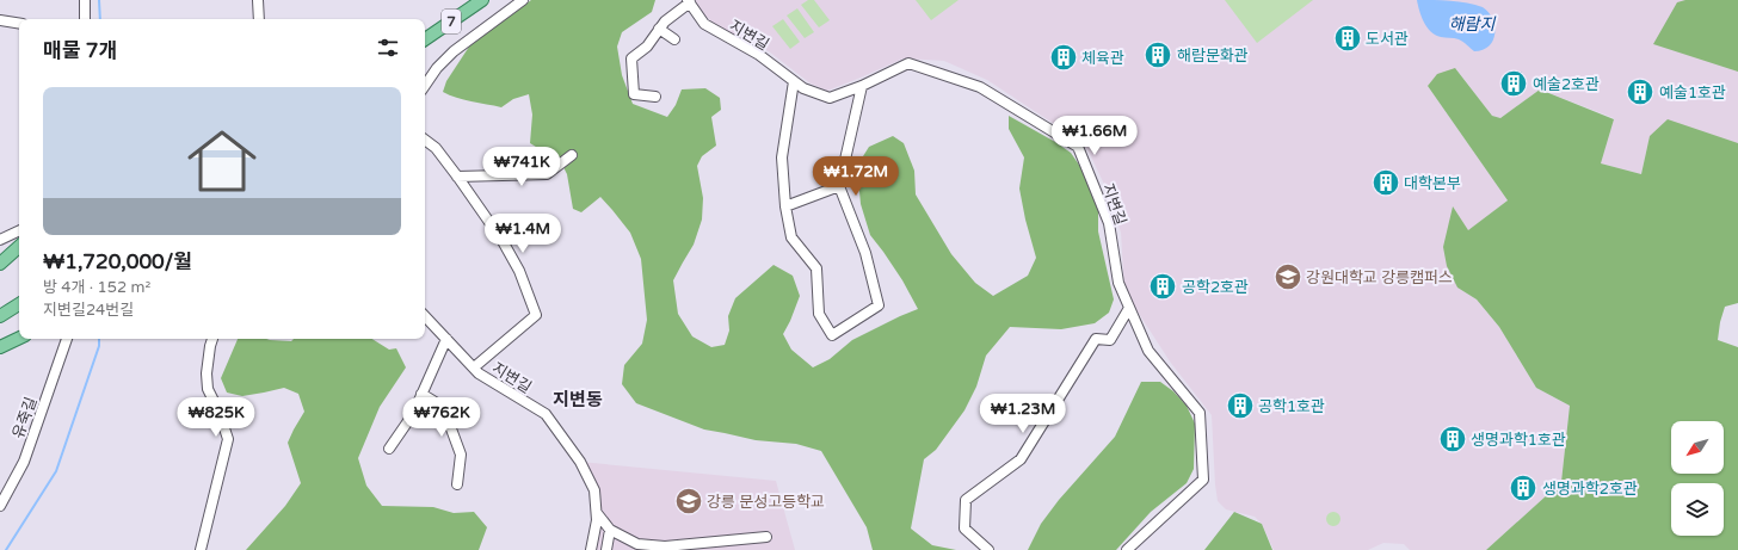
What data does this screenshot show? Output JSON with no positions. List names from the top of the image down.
{
  "streets": {
    "main road": ["7"],
    "street": ["지변길", "유죽길"]
  },
  "districts": ["지변동"],
  "water": ["해람지"],
  "places": {
    "building": [
      "도서관",
      "해람문화관",
      "체육관",
      "예술2호관",
      "예술1호관",
      "대학본부",
      "공학2호관",
      "공학1호관",
      "생명과학1호관",
      "생명과학2호관"
    ],
    "school or university": ["강원대학교 강릉캠퍼스", "강릉 문성고등학교"]
  },
  "north": "bottom left",
  "page": {
    "heading": "매물 7개",
    "list": [
      {
        "name": "₩1,720,000/월",
        "note": "방 4개 · 152 m² · 지변길24번길"
      }
    ],
    "price": [
      "₩1.66M",
      "₩741K",
      "₩1.72M",
      "₩1.4M",
      "₩1.23M",
      "₩825K",
      "₩762K"
    ]
  }
}
